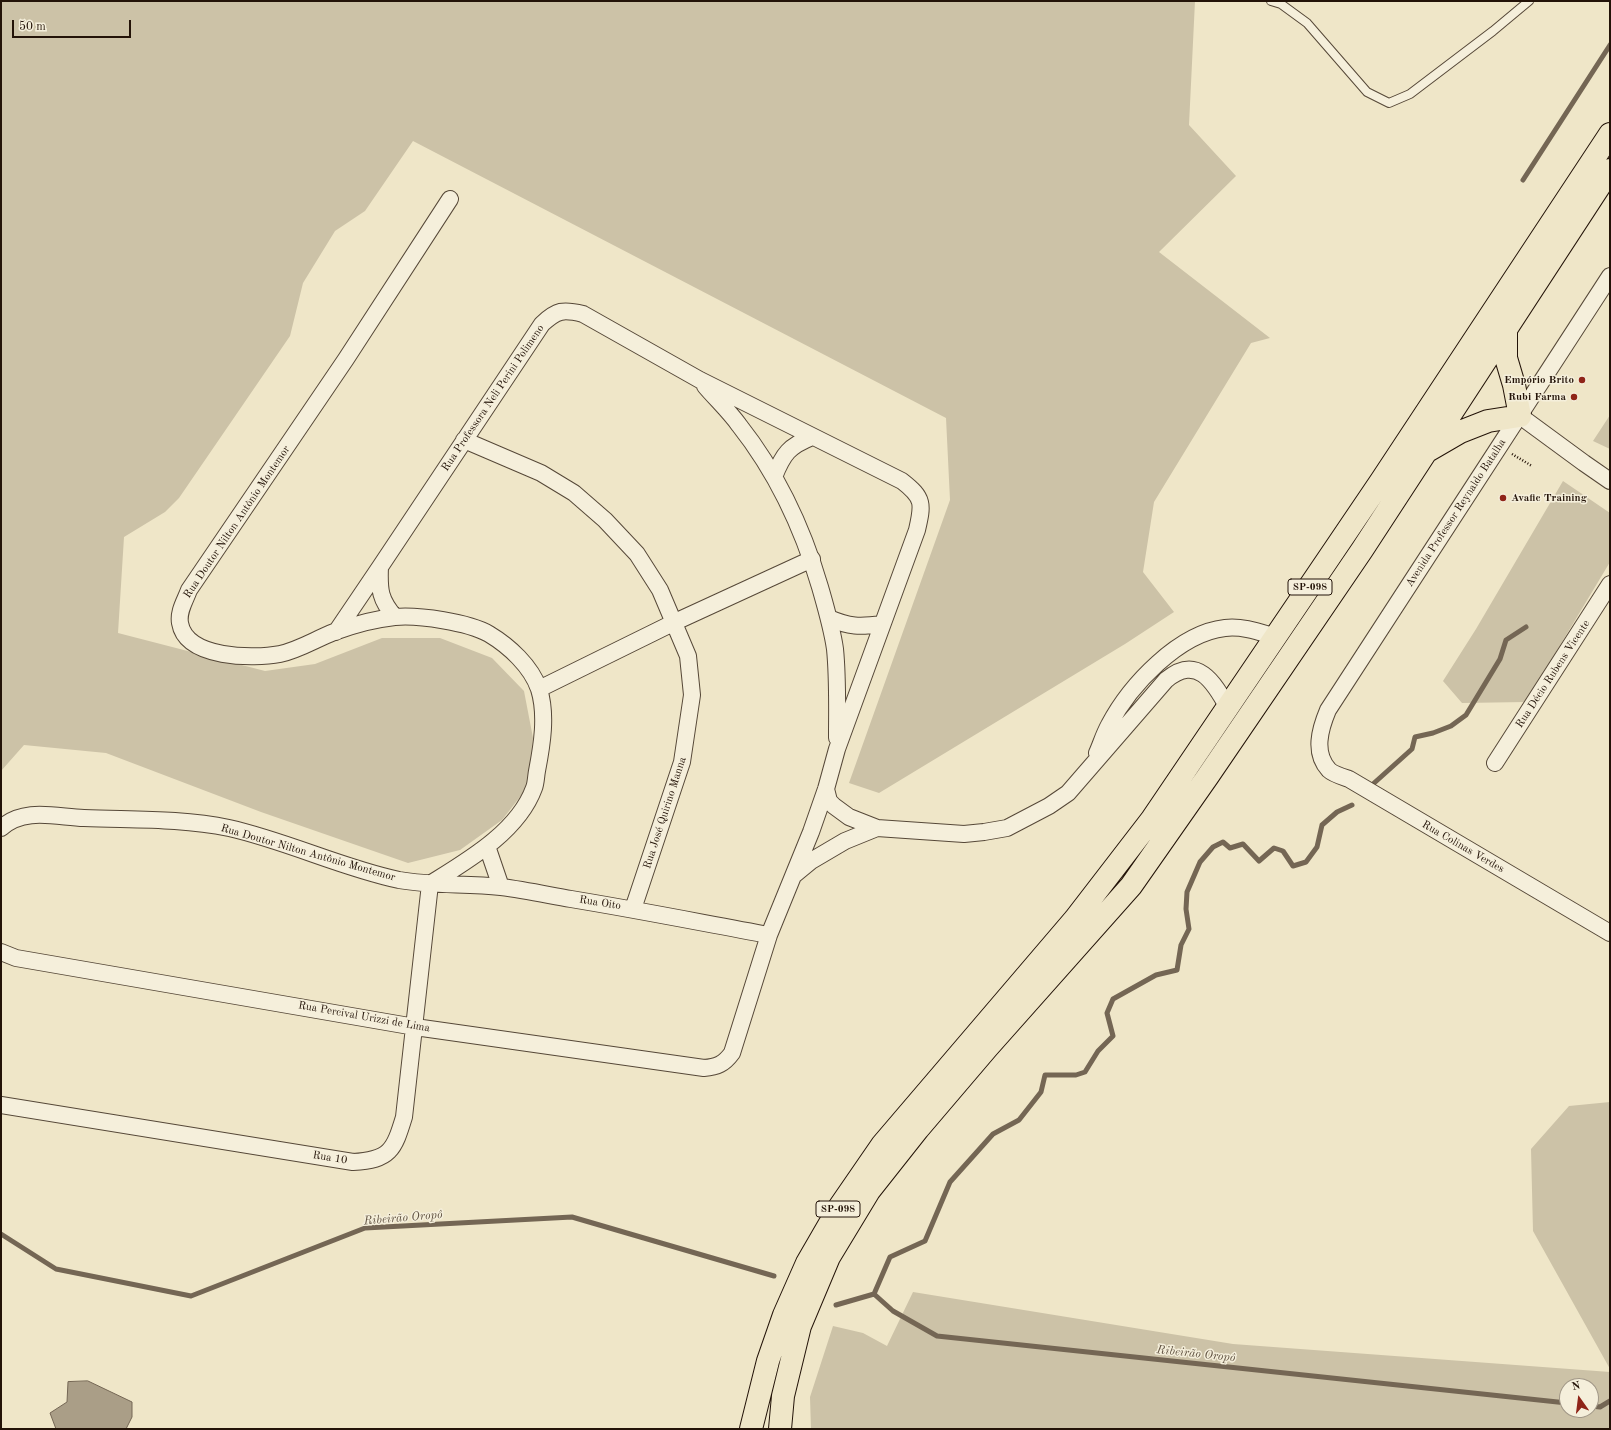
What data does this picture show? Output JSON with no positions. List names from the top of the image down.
{
  "streets": {
    "highway": ["SP-098"],
    "street": [
      "Rua Professora Neli Perini Polimeno",
      "Avenida Professor Reynaldo Batalha",
      "Rua Doutor Nilton Antônio Montemor",
      "Rua Décio Rubens Vicente",
      "Rua José Quirino Manna",
      "Rua Colinas Verdes",
      "Rua Oito",
      "Rua Percival Urizzi de Lima",
      "Rua 10"
    ]
  },
  "crossings": [
    ["Rua Professora Neli Perini Polimeno", "Rua Doutor Nilton Antônio Montemor"],
    ["Rua Professora Neli Perini Polimeno", "Rua José Quirino Manna"],
    ["Avenida Professor Reynaldo Batalha", "Rua Colinas Verdes"],
    ["Rua Doutor Nilton Antônio Montemor", "Rua Oito"],
    ["Rua Doutor Nilton Antônio Montemor", "Rua 10"],
    ["Rua José Quirino Manna", "Rua Oito"],
    ["Rua Oito", "Rua Percival Urizzi de Lima"],
    ["Rua Oito", "Rua 10"],
    ["Rua Percival Urizzi de Lima", "Rua 10"]
  ],
  "water": ["Ribeirão Oropô"],
  "places": ["Empório Brito", "Rubi Farma", "Avafic Training"],
  "scale_bar": "50 m",
  "north": "top"
}
